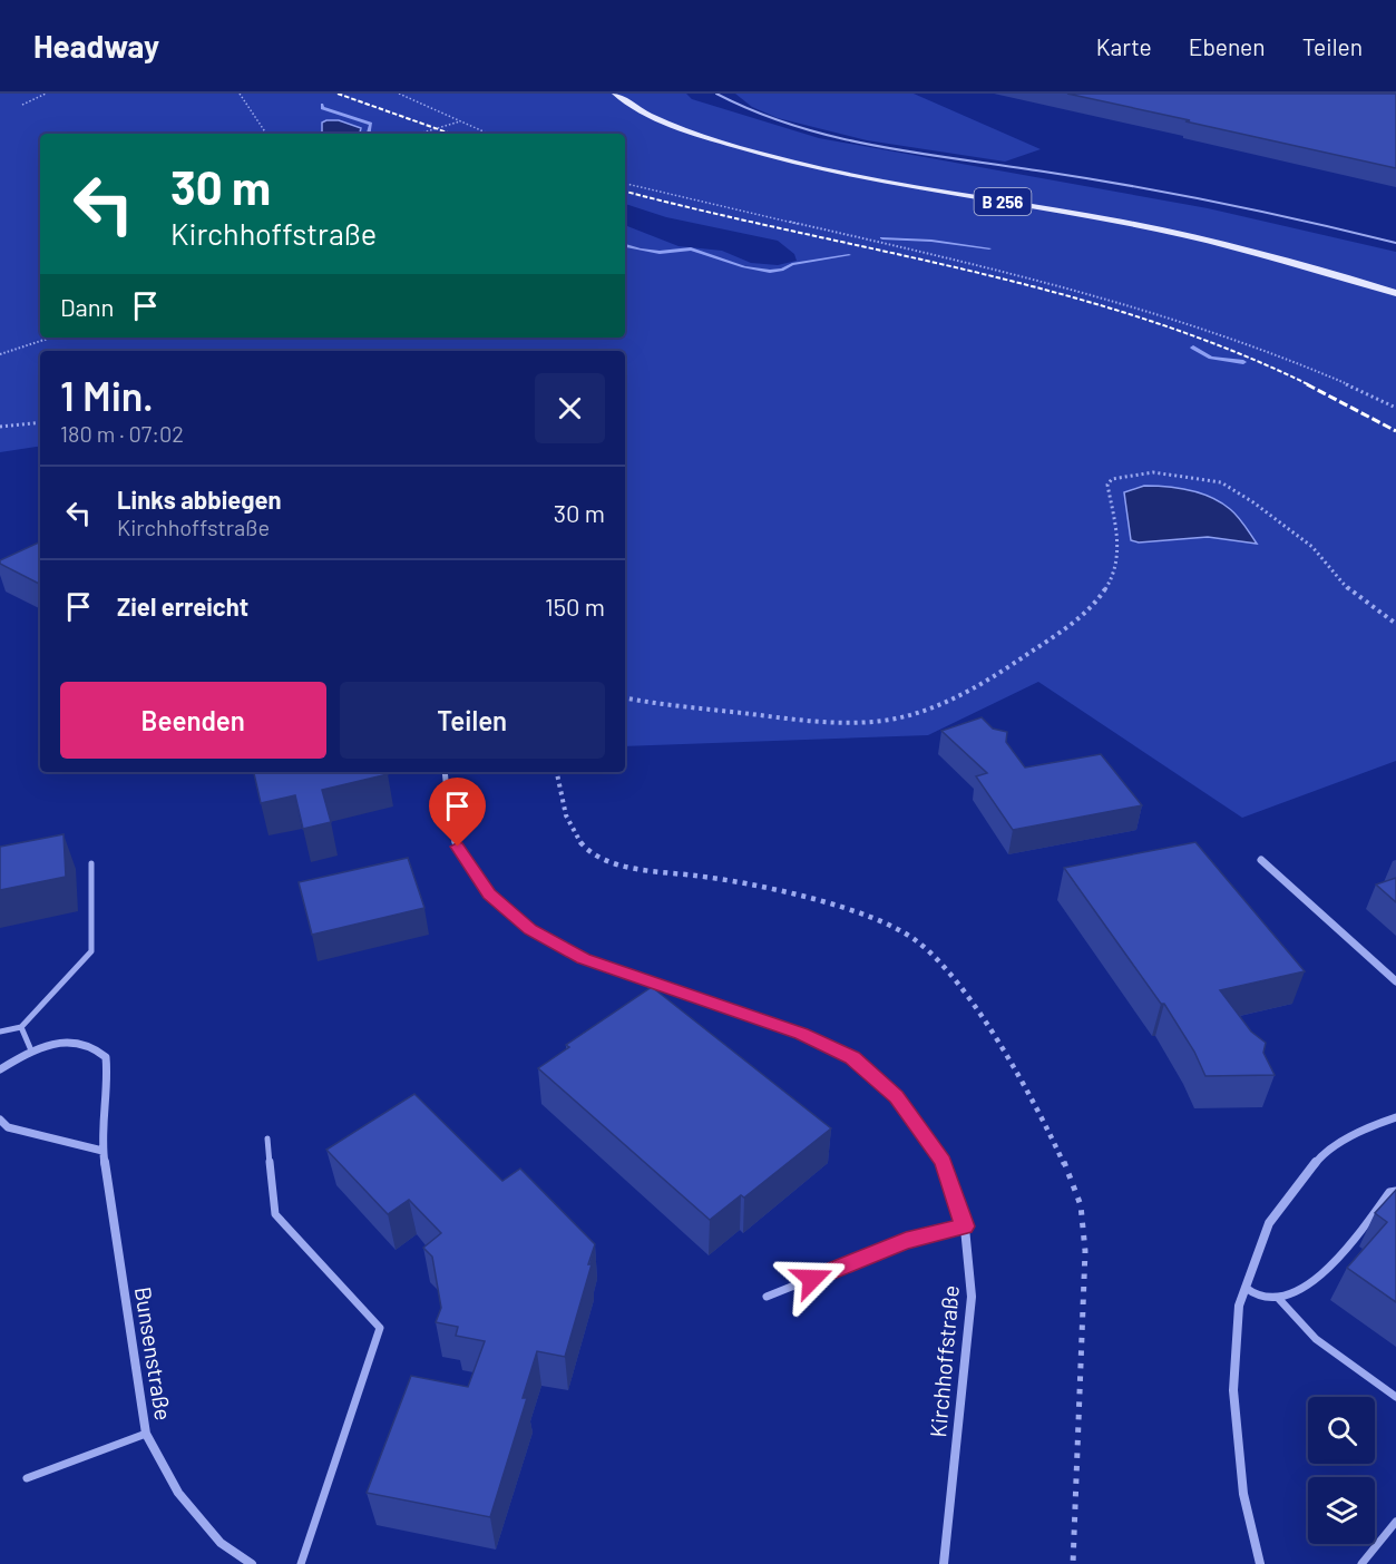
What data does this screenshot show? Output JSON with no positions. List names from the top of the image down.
{
  "streets": {
    "main road": ["B 256"],
    "street": ["Bunsenstraße", "Kirchhoffstraße"]
  },
  "page": {
    "header": "Headway",
    "nav": ["Karte", "Ebenen", "Teilen"],
    "turn": ["30 m", "Kirchhoffstraße"],
    "then": "Dann",
    "heading": ["1 Min.", "180 m · 07:02"],
    "list": [
      {
        "name": "Links abbiegen",
        "note": "Kirchhoffstraße",
        "value": "30 m"
      },
      {
        "name": "Ziel erreicht",
        "value": "150 m"
      }
    ],
    "buttons": ["Beenden", "Teilen"]
  }
}
